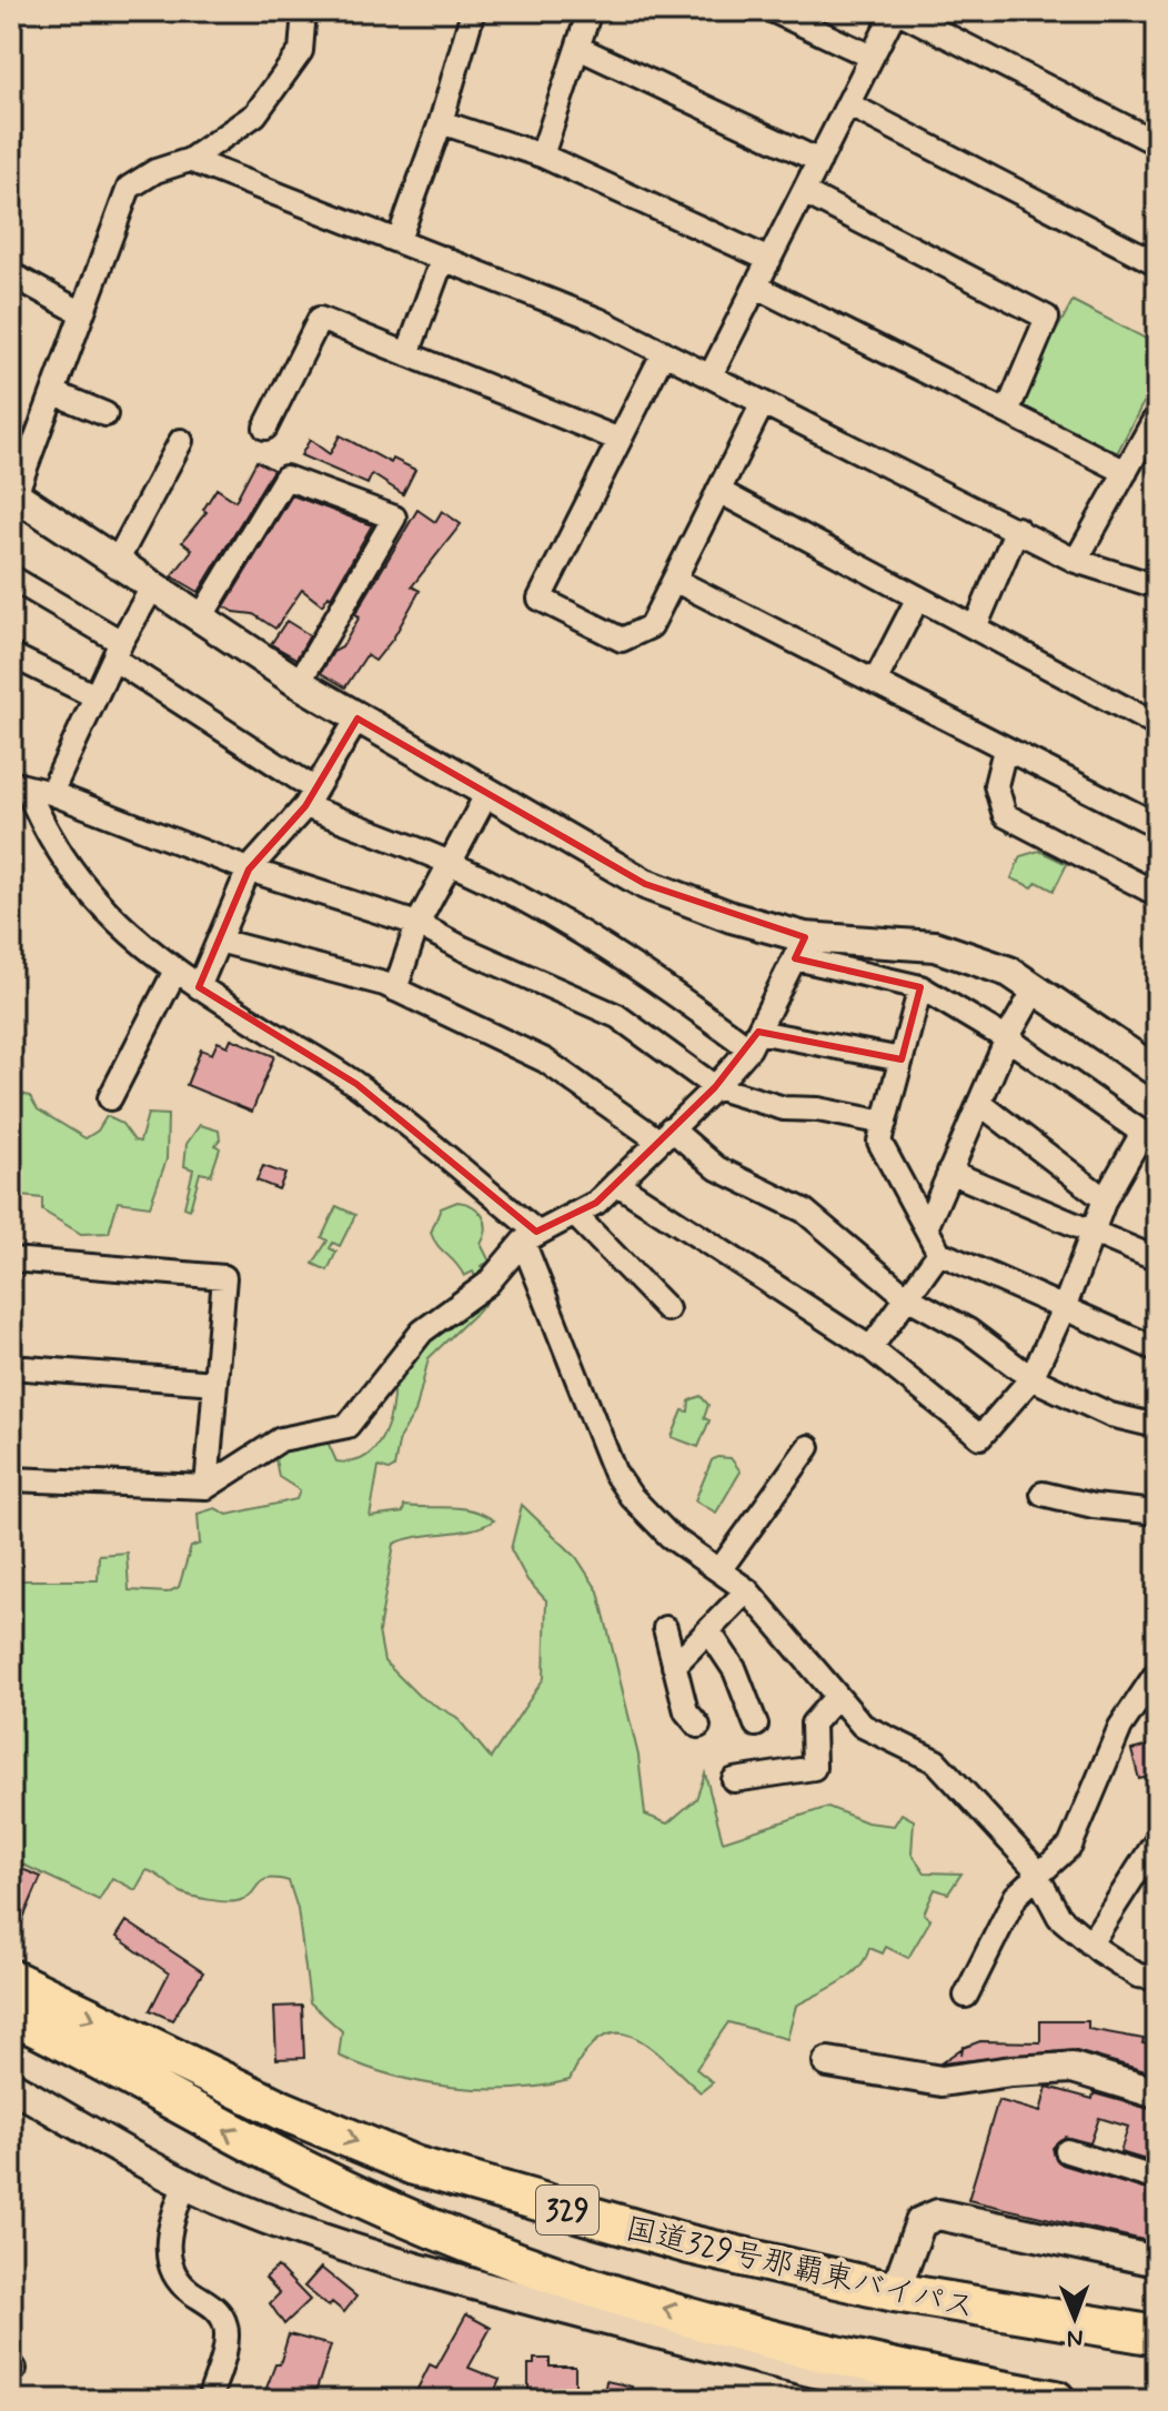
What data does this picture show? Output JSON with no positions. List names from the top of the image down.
{
  "streets": {
    "highway": ["329", "国道329号那覇東バイパス"]
  },
  "north": "bottom"
}
